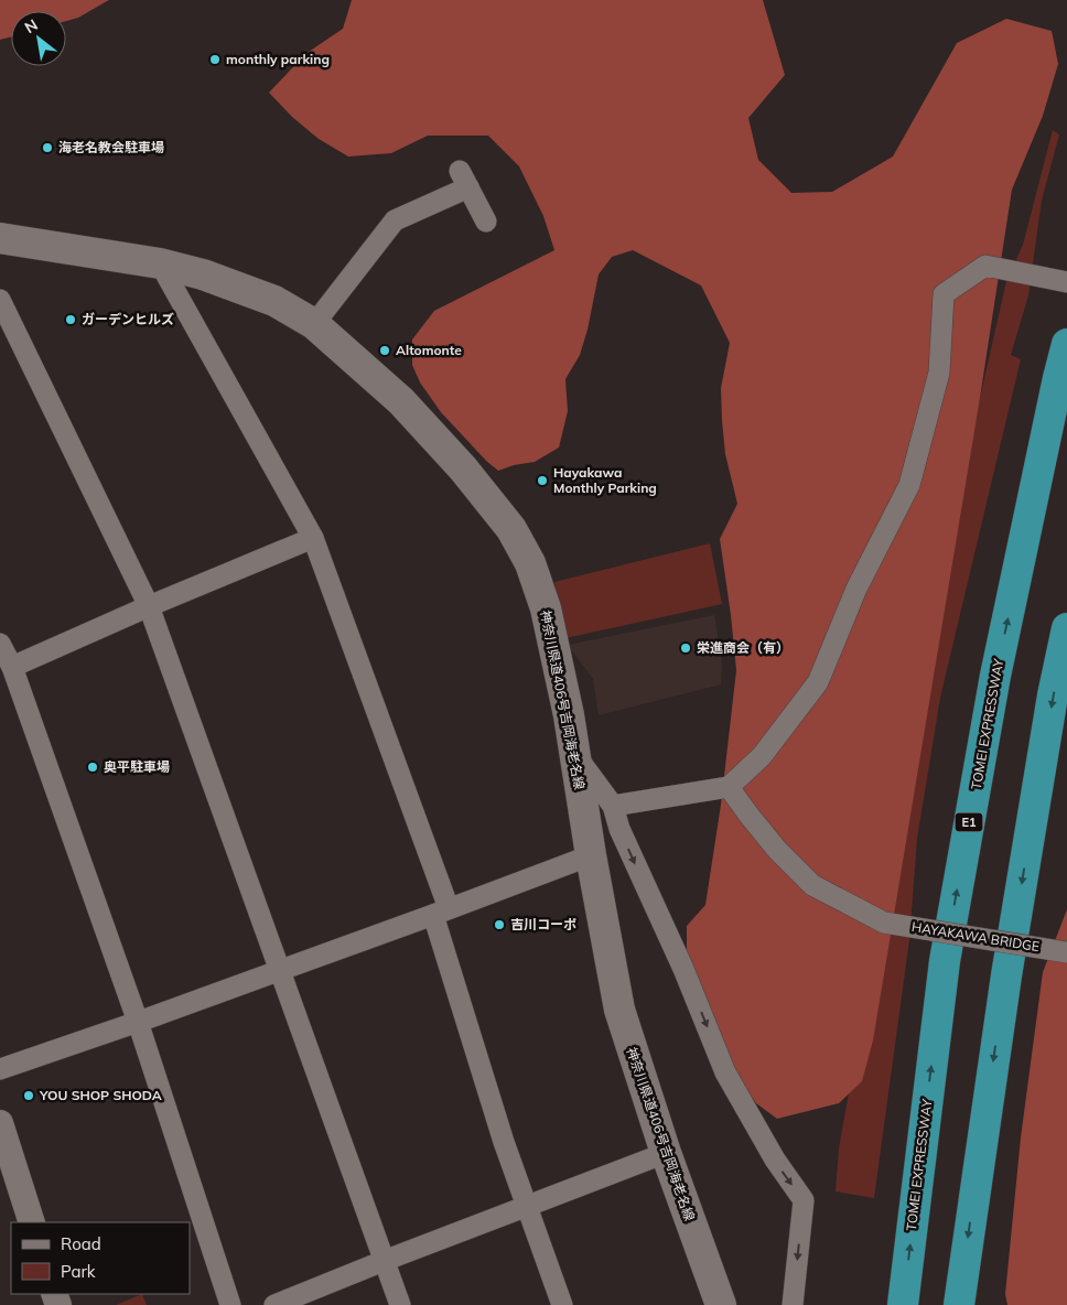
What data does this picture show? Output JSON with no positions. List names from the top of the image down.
{
  "streets": {
    "highway": ["TOMEI EXPRESSWAY", "E1"],
    "main road": ["神奈川県道406号吉岡海老名線"],
    "street": ["HAYAKAWA BRIDGE"]
  },
  "places": [
    "monthly parking",
    "海老名教会駐車場",
    "ガーデンヒルズ",
    "Altomonte",
    "Hayakawa Monthly Parking",
    "栄進商会（有）",
    "奥平駐車場",
    "吉川コーポ",
    "YOU SHOP SHODA"
  ],
  "legend": ["Road", "Park"],
  "north": "top left"
}
